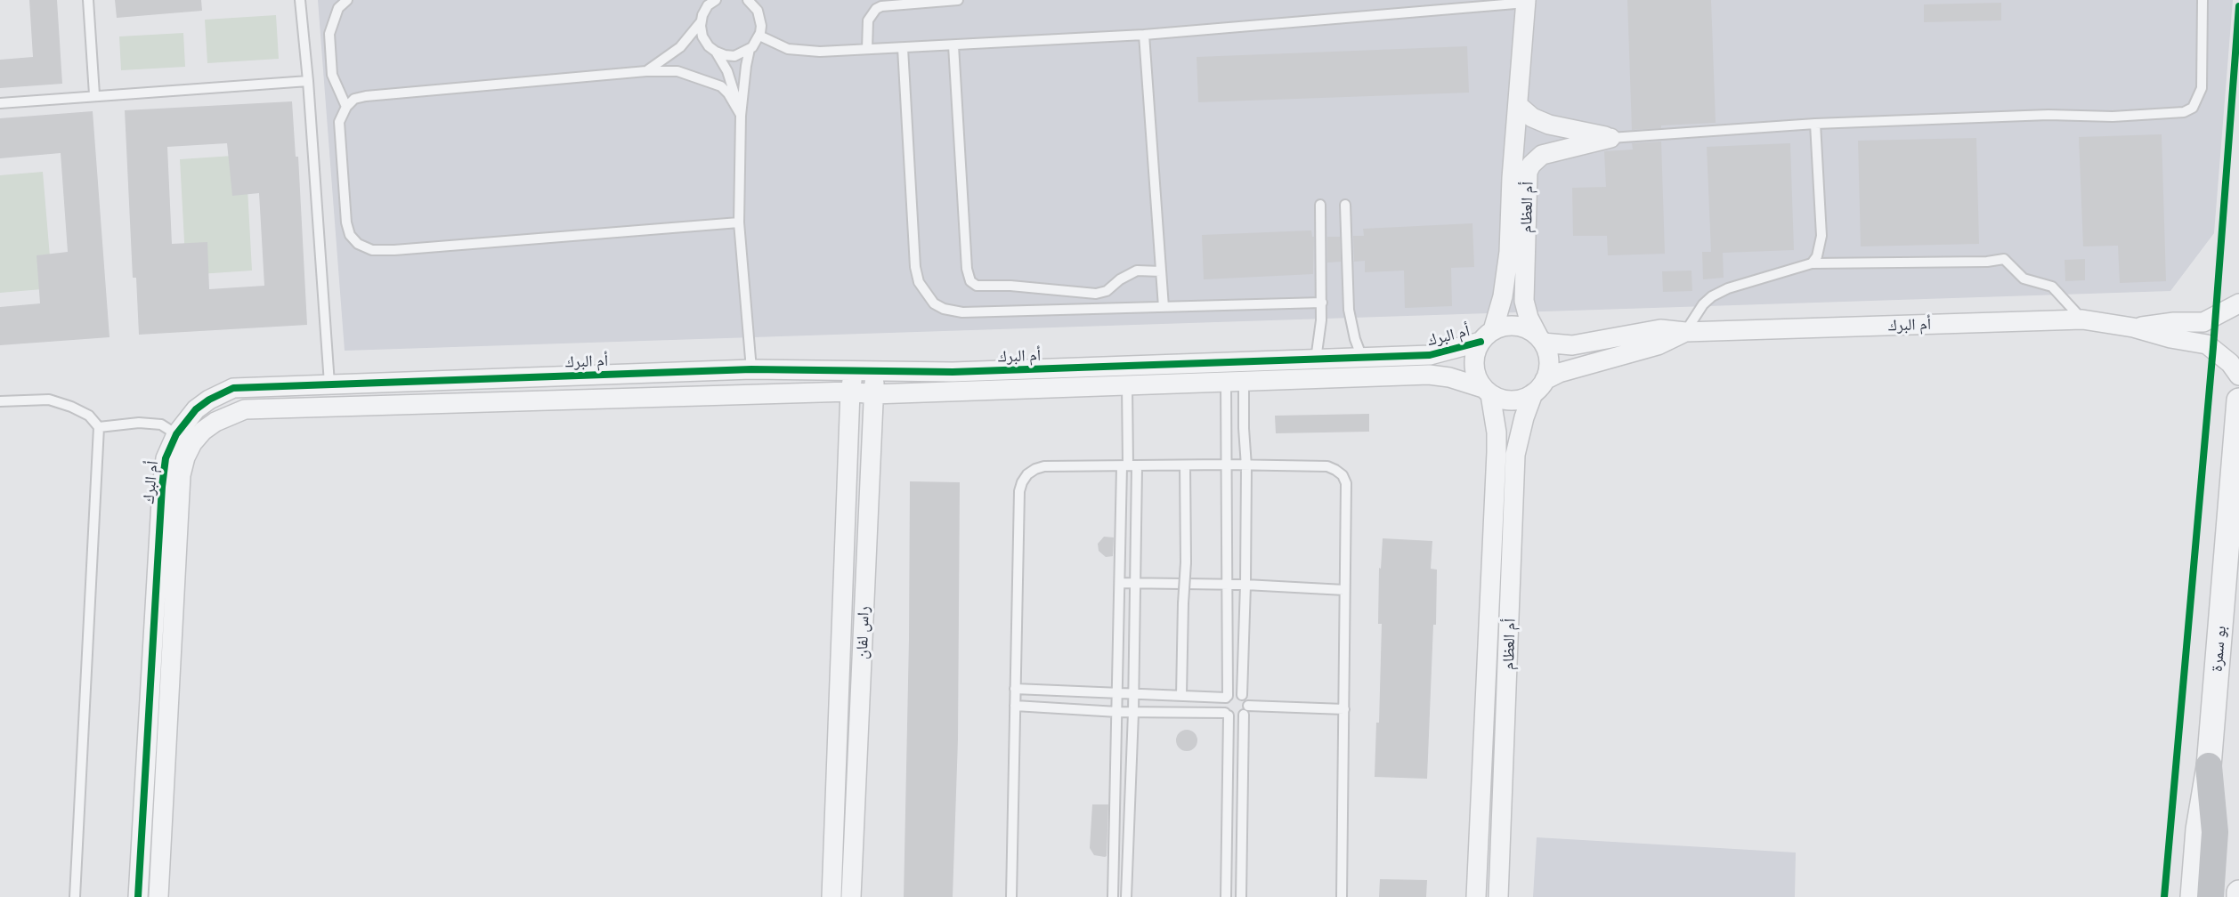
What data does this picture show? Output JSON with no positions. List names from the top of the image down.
{
  "streets": {
    "street": [
      "أم العظام",
      "أم البرك",
      "راس لفان",
      "بو سمرة"
    ]
  },
  "crossings": [
    ["أم العظام", "أم البرك"],
    ["أم البرك", "راس لفان"]
  ]
}
